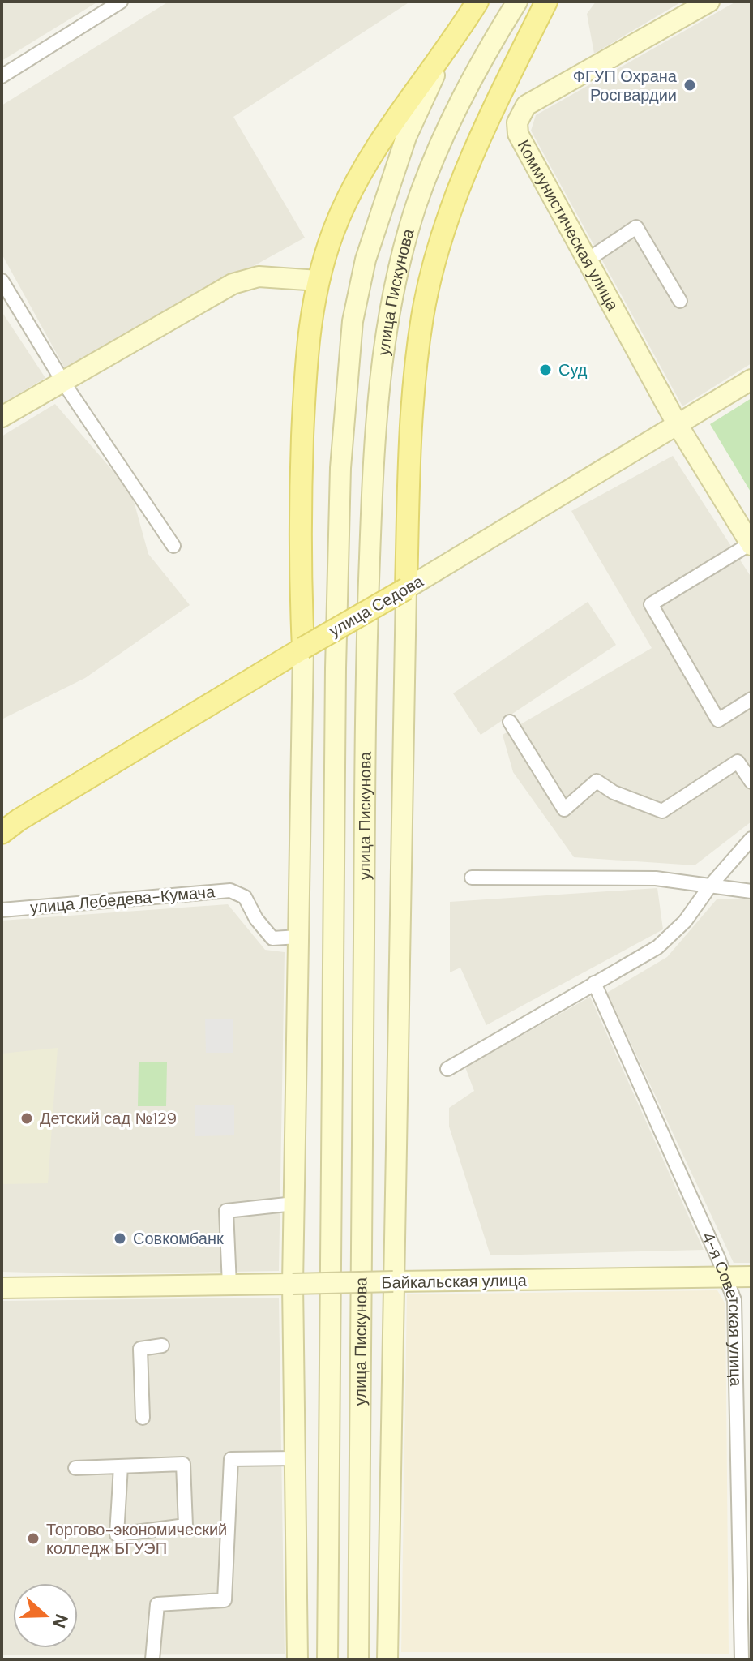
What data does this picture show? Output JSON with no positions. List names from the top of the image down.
{
  "streets": {
    "main road": [
      "Коммунистическая улица",
      "улица Пискунова",
      "улица Седова",
      "Байкальская улица"
    ],
    "street": ["улица Лебедева-Кумача", "4-я Советская улица"]
  },
  "crossings": [
    ["Коммунистическая улица", "улица Седова"],
    ["улица Пискунова", "улица Седова"],
    ["улица Пискунова", "Байкальская улица"],
    ["Байкальская улица", "4-я Советская улица"]
  ],
  "places": [
    "ФГУП Охрана Росгвардии",
    "Суд",
    "Детский сад №129",
    "Совкомбанк",
    "Торгово-экономический колледж БГУЭП"
  ],
  "north": "right"
}
